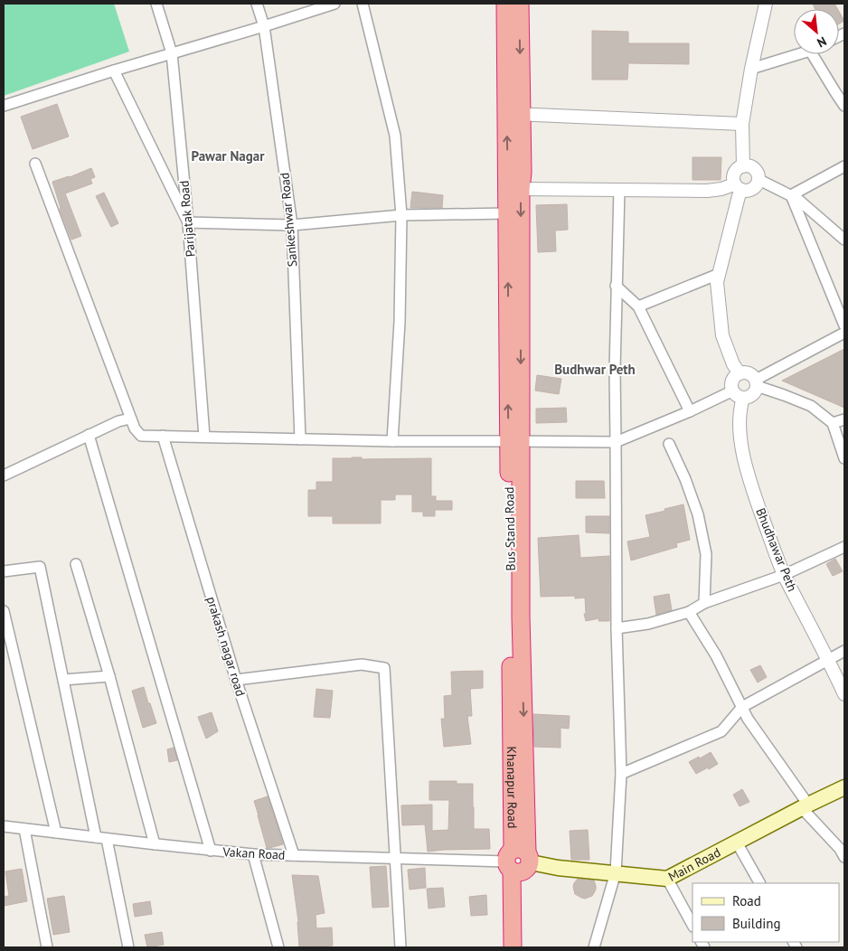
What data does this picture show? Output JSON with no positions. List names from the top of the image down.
{
  "streets": {
    "highway": ["Bus Stand Road", "Khanapur Road"],
    "main road": ["Main Road"],
    "street": [
      "Parijatak Road",
      "Sankeshwar Road",
      "Bhudhawar Peth",
      "prakash nagar road",
      "Vakan Road"
    ]
  },
  "crossings": [
    ["Bus Stand Road", "Khanapur Road"],
    ["prakash nagar road", "Vakan Road"],
    ["Khanapur Road", "Vakan Road"],
    ["Khanapur Road", "Main Road"],
    ["Vakan Road", "Main Road"]
  ],
  "districts": ["Pawar Nagar", "Budhwar Peth"],
  "legend": ["Road", "Building"],
  "north": "bottom right"
}
